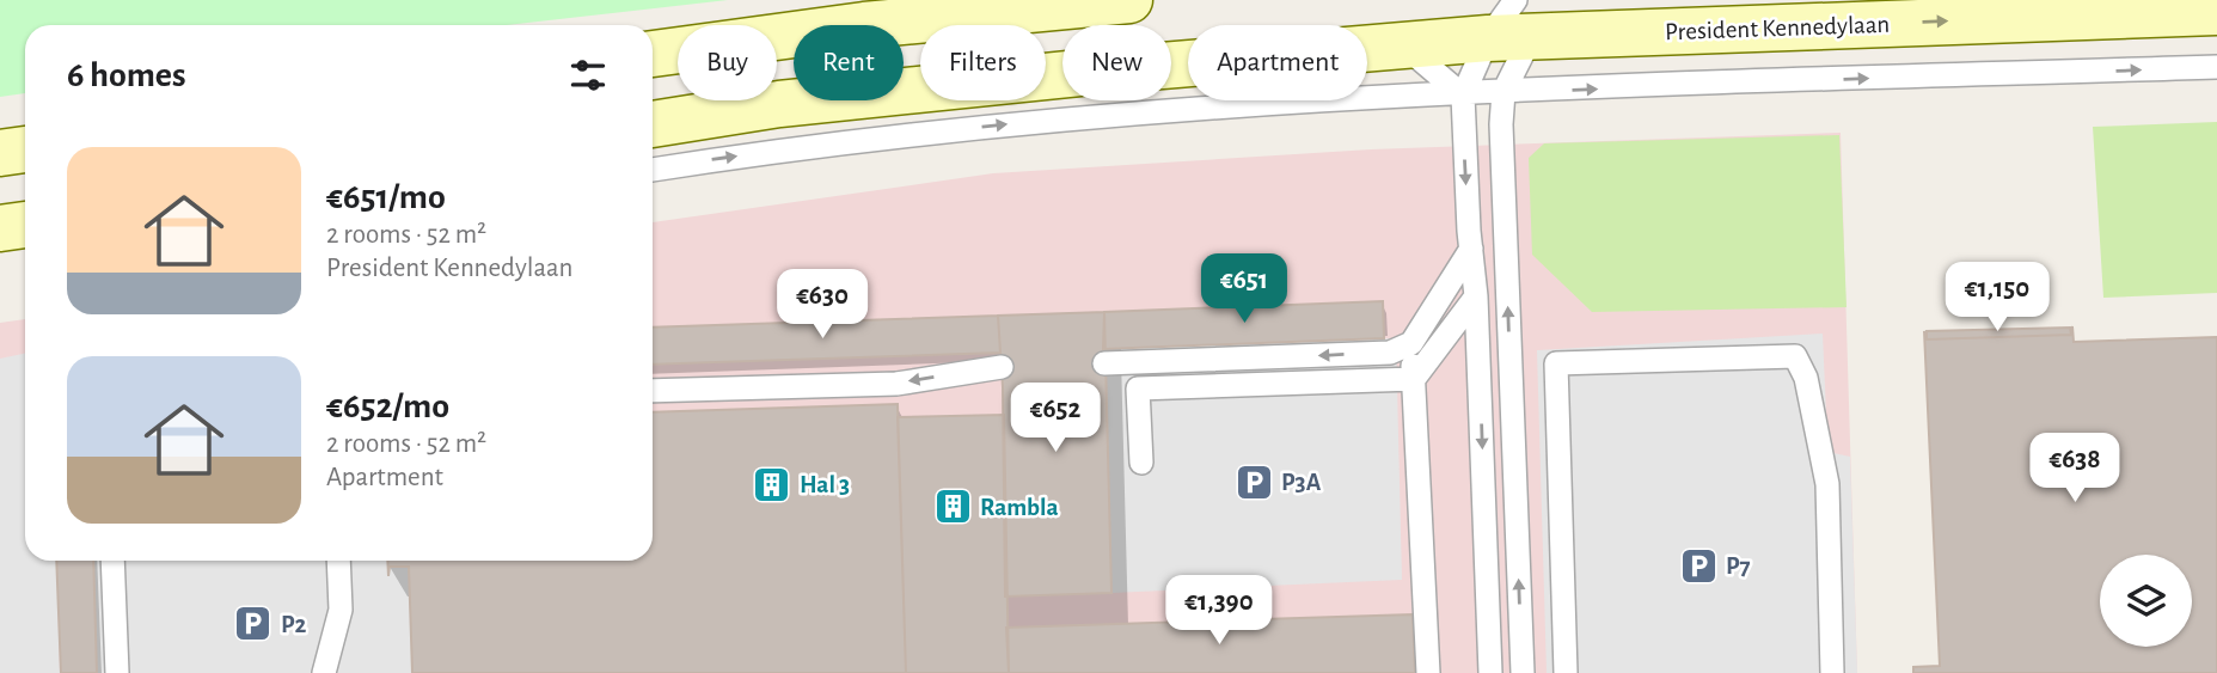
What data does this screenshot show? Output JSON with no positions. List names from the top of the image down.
{
  "streets": {
    "main road": ["President Kennedylaan"]
  },
  "one_way": ["President Kennedylaan"],
  "places": {
    "parking": ["P3A", "P7", "P2"],
    "building": ["Hal 3", "Rambla"]
  },
  "page": {
    "chip": [
      "Buy",
      "Rent",
      "Filters",
      "New",
      "Apartment"
    ],
    "heading": "6 homes",
    "list": [
      {
        "name": "€651/mo",
        "note": "2 rooms · 52 m² · President Kennedylaan"
      },
      {
        "name": "€652/mo",
        "note": "2 rooms · 52 m² · Apartment"
      }
    ],
    "price": [
      "€651",
      "€1,150",
      "€630",
      "€652",
      "€638",
      "€1,390"
    ]
  }
}
